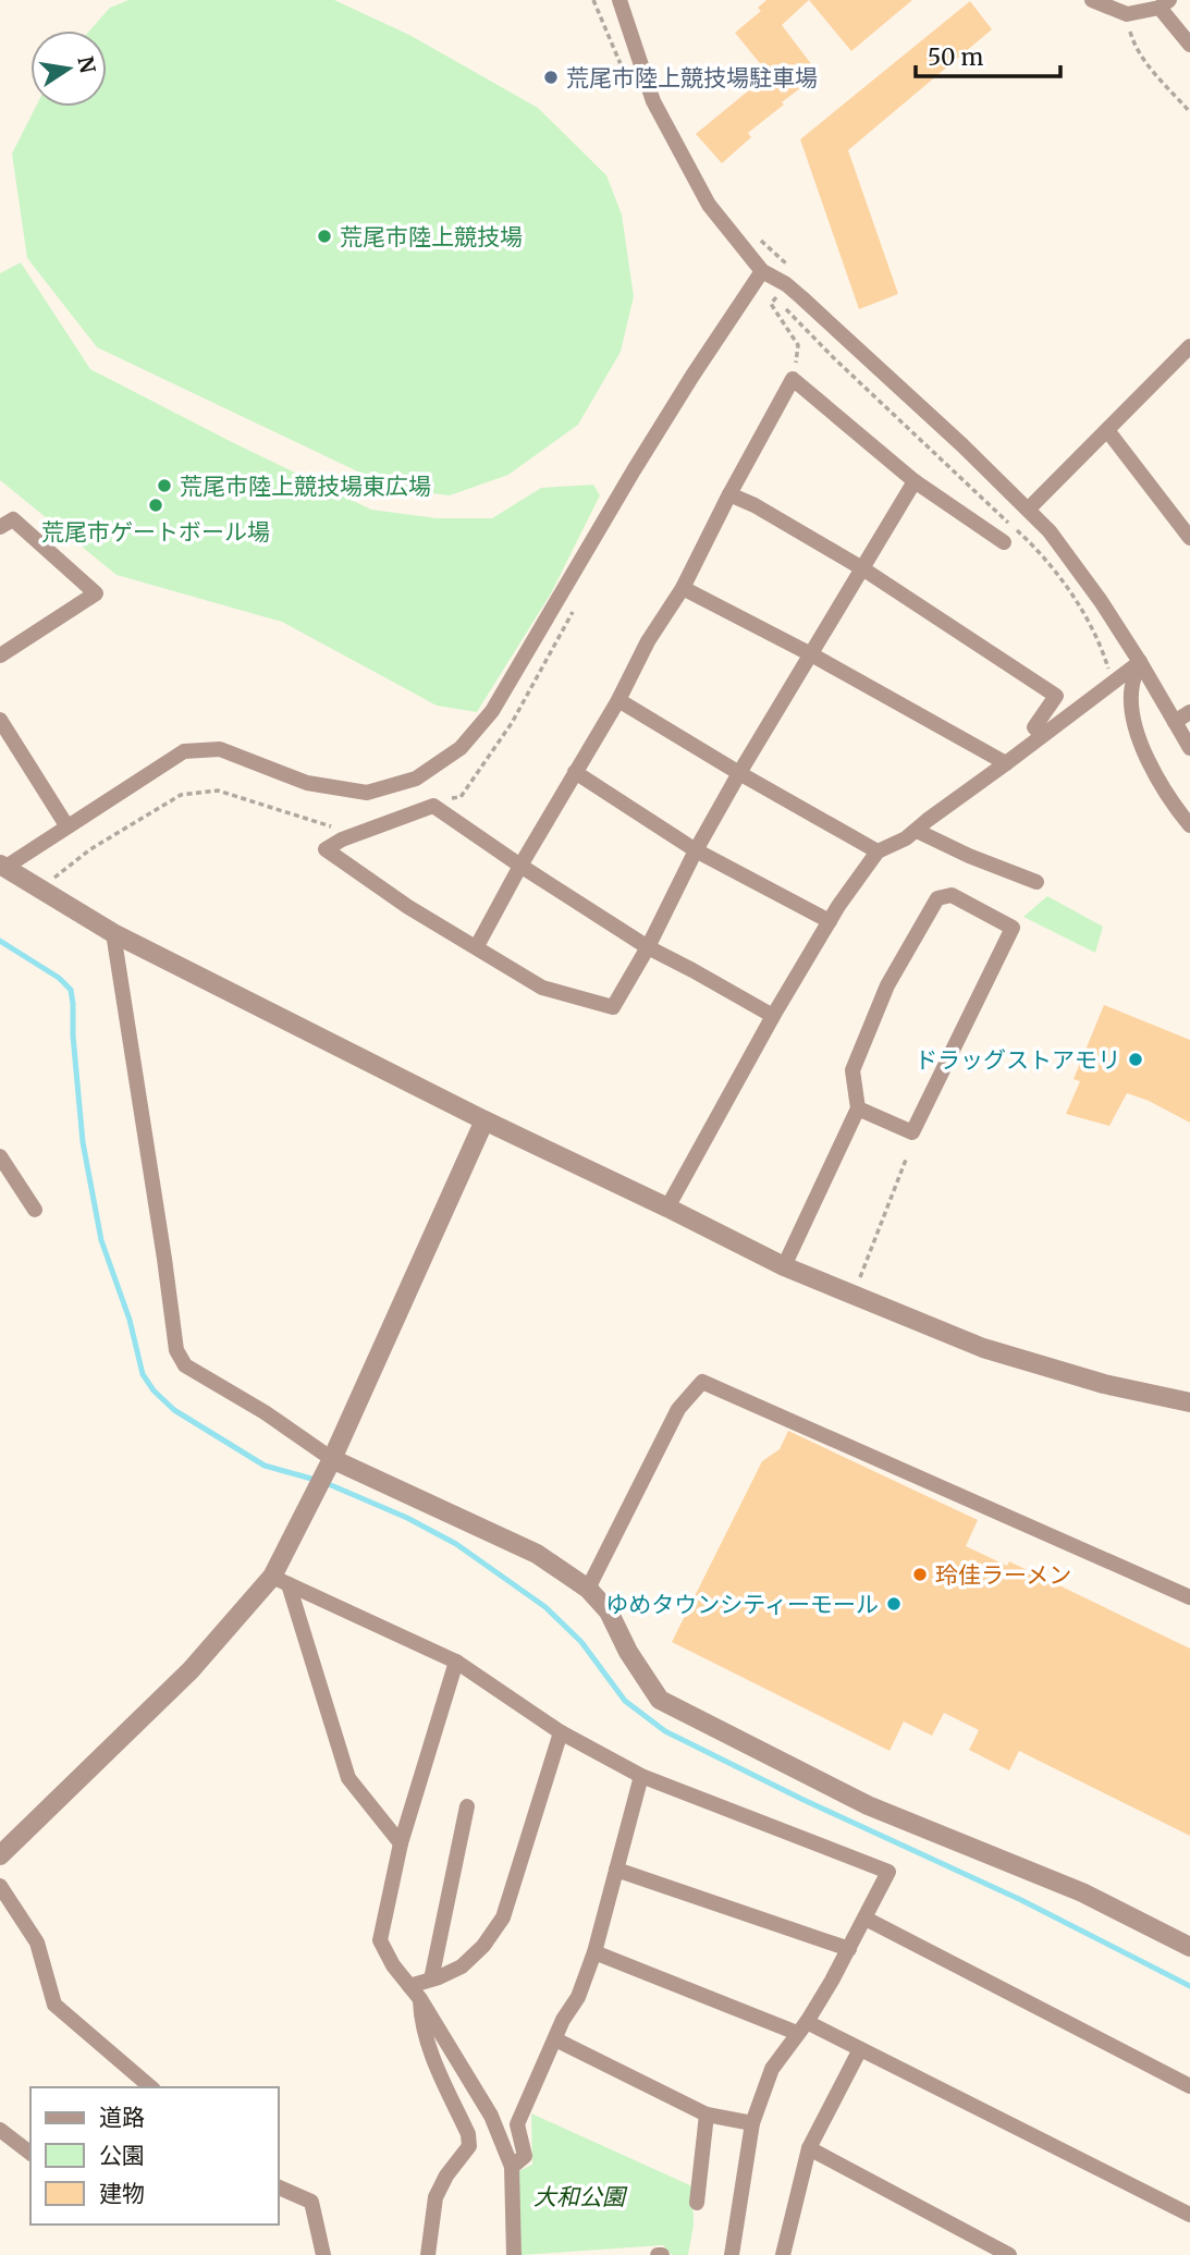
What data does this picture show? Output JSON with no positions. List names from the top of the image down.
{
  "parks": ["大和公園"],
  "places": [
    "荒尾市陸上競技場駐車場",
    "荒尾市陸上競技場",
    "荒尾市陸上競技場東広場",
    "荒尾市ゲートボール場",
    "ドラッグストアモリ",
    "玲佳ラーメン",
    "ゆめタウンシティーモール"
  ],
  "legend": ["道路", "公園", "建物"],
  "scale_bar": "50 m",
  "north": "right"
}
